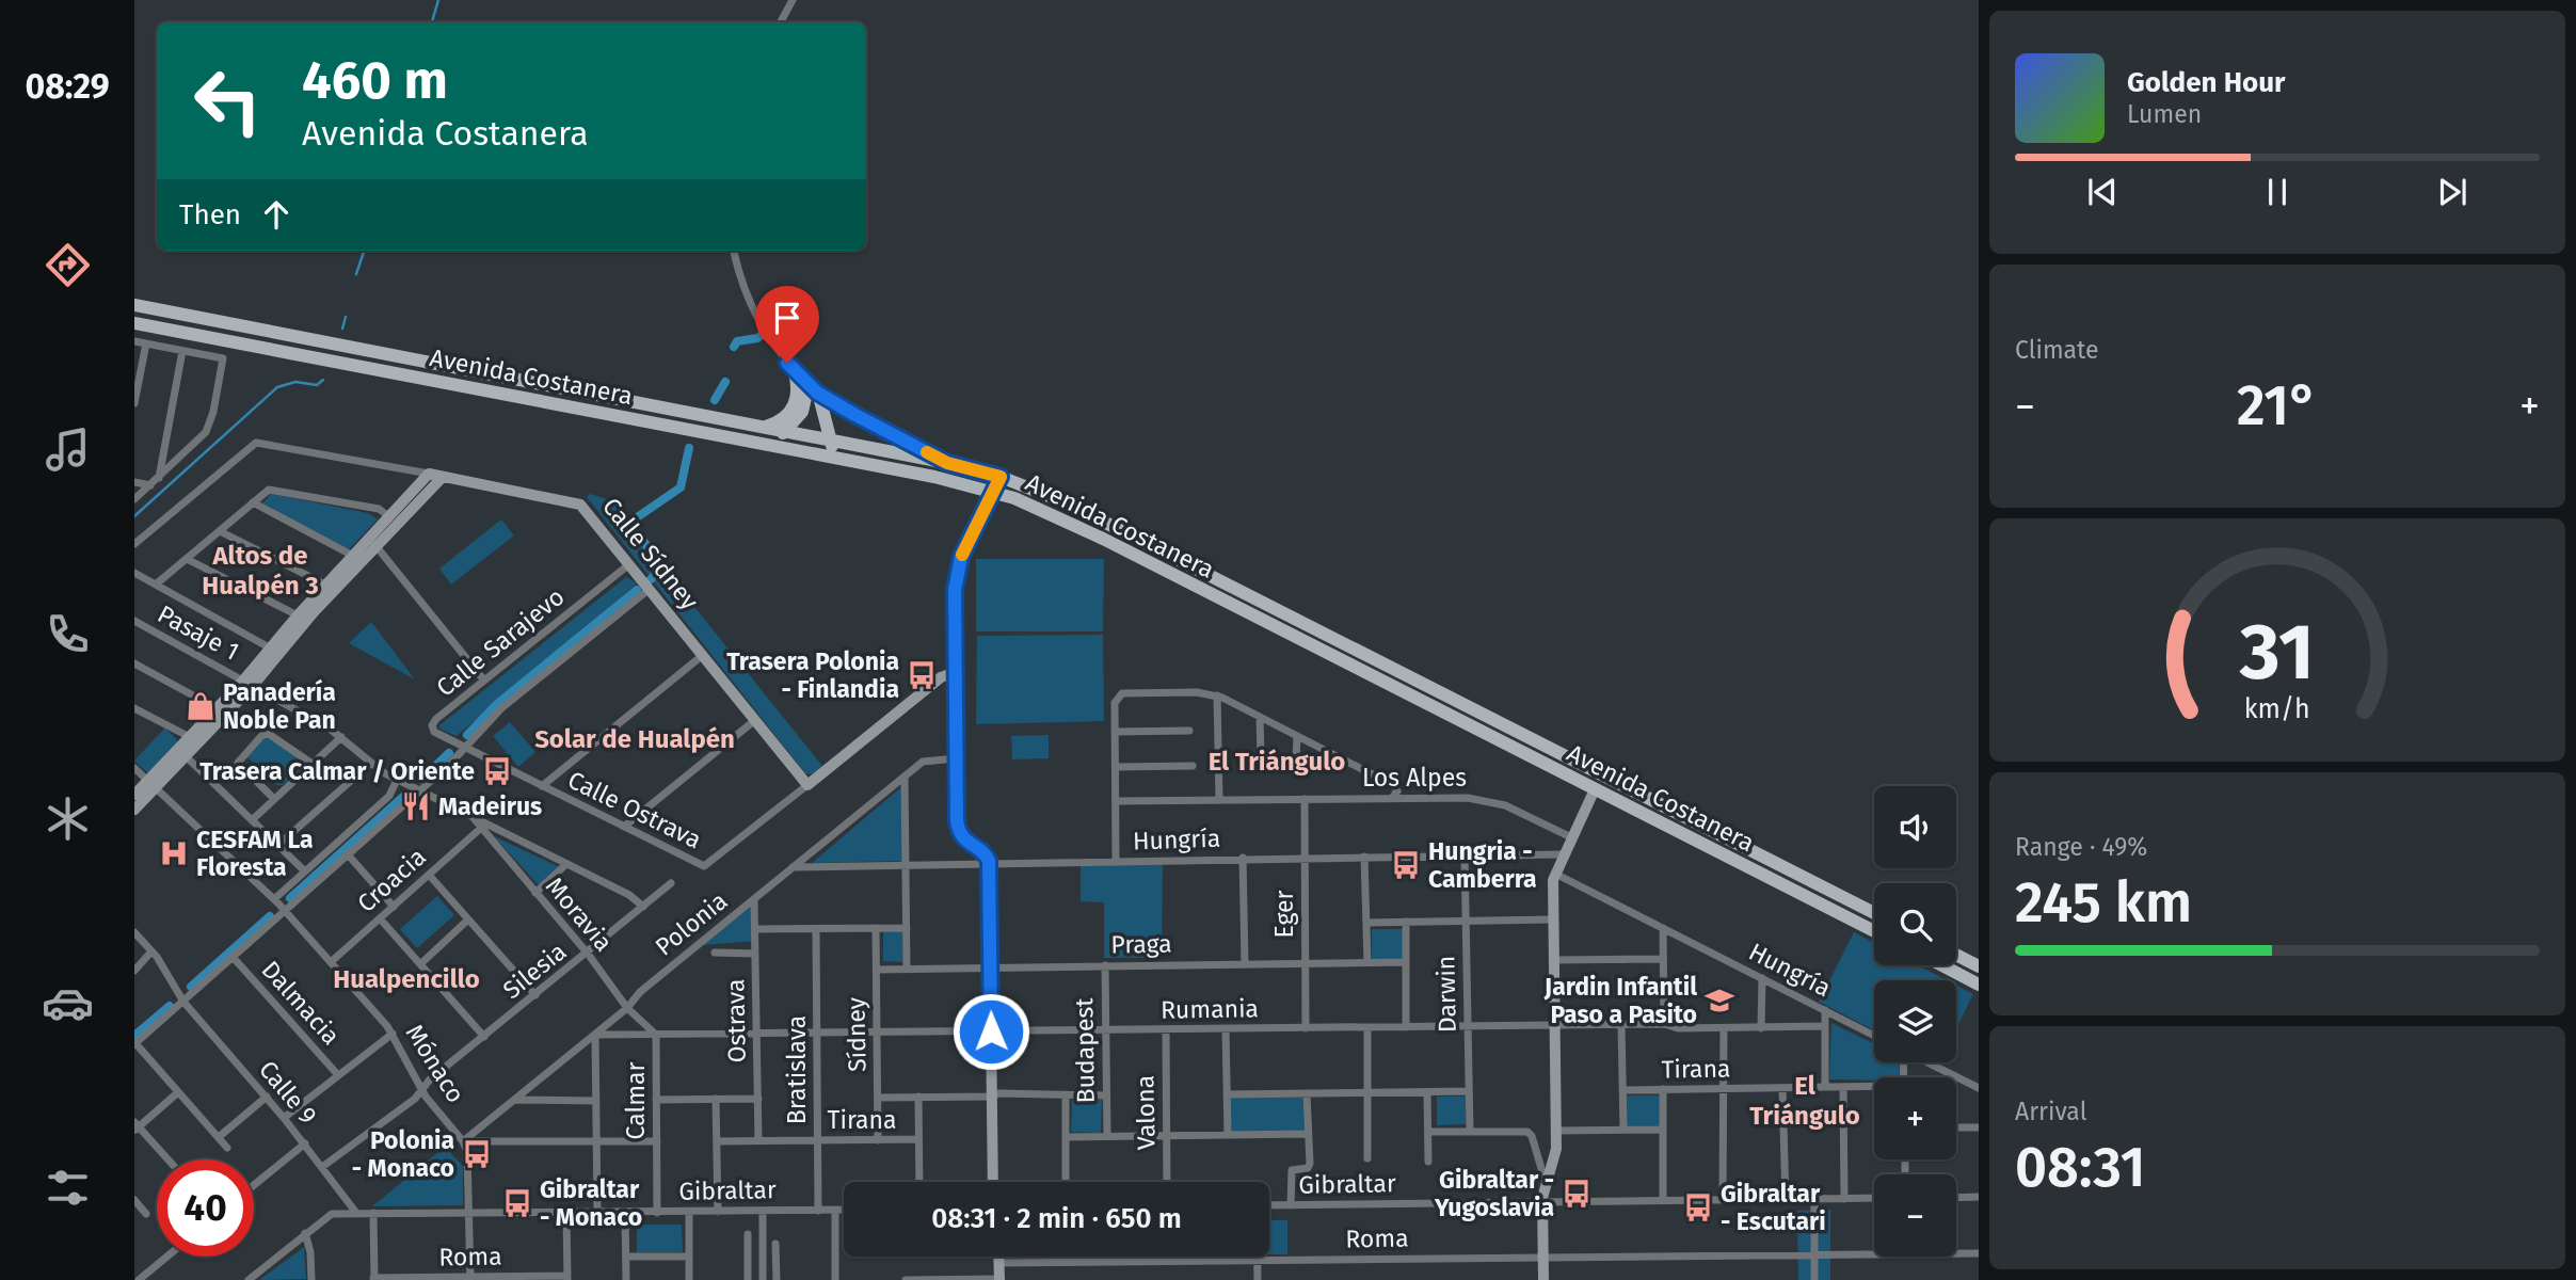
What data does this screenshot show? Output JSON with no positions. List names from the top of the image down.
{
  "streets": {
    "main road": ["Avenida Costanera"],
    "street": [
      "Calle Sídney",
      "Pasaje 1",
      "Calle Sarajevo",
      "Los Alpes",
      "Calle Ostrava",
      "Hungría",
      "Croacia",
      "Moravia",
      "Eger",
      "Polonia",
      "Praga",
      "Silesia",
      "Darwin",
      "Dalmacia",
      "Rumania",
      "Ostrava",
      "Sídney",
      "Budapest",
      "Mónaco",
      "Tirana",
      "Bratislava",
      "Calle 9",
      "Calmar",
      "Valona",
      "Gibraltar",
      "Roma"
    ]
  },
  "crossings": [
    ["Calle Sídney", "Calle Sarajevo"],
    ["Calle Sídney", "Calle Ostrava"],
    ["Pasaje 1", "Moravia"],
    ["Pasaje 1", "Silesia"],
    ["Calle Sarajevo", "Calle Ostrava"],
    ["Los Alpes", "Eger"],
    ["Hungría", "Eger"],
    ["Hungría", "Polonia"],
    ["Hungría", "Darwin"],
    ["Croacia", "Moravia"],
    ["Croacia", "Mónaco"],
    ["Moravia", "Polonia"],
    ["Moravia", "Silesia"],
    ["Moravia", "Rumania"],
    ["Moravia", "Calmar"],
    ["Eger", "Praga"],
    ["Eger", "Rumania"],
    ["Polonia", "Rumania"],
    ["Polonia", "Ostrava"],
    ["Polonia", "Mónaco"],
    ["Praga", "Sídney"],
    ["Praga", "Budapest"],
    ["Silesia", "Mónaco"],
    ["Silesia", "Calle 9"],
    ["Darwin", "Rumania"],
    ["Rumania", "Ostrava"],
    ["Rumania", "Sídney"],
    ["Rumania", "Budapest"],
    ["Rumania", "Bratislava"],
    ["Rumania", "Calmar"],
    ["Rumania", "Valona"],
    ["Ostrava", "Tirana"],
    ["Sídney", "Tirana"],
    ["Budapest", "Tirana"],
    ["Mónaco", "Gibraltar"],
    ["Mónaco", "Roma"],
    ["Tirana", "Bratislava"],
    ["Bratislava", "Gibraltar"],
    ["Calle 9", "Gibraltar"],
    ["Calmar", "Gibraltar"]
  ],
  "districts": [
    "Altos de Hualpén 3",
    "Solar de Hualpén",
    "El Triángulo",
    "Hualpencillo",
    "El Triángulo"
  ],
  "places": {
    "bus stop": [
      "Trasera Polonia - Finlandia",
      "Trasera Calmar / Oriente",
      "Hungria - Camberra",
      "Polonia - Monaco",
      "Gibraltar - Yugoslavia",
      "Gibraltar - Monaco",
      "Gibraltar - Escutari"
    ],
    "shop": ["Panadería Noble Pan"],
    "restaurant": ["Madeirus"],
    "hospital": ["CESFAM La Floresta"],
    "school or university": ["Jardin Infantil Paso a Pasito"]
  },
  "page": {
    "tabs": "08:29",
    "turn": ["460 m", "Avenida Costanera"],
    "song": ["Golden Hour", "Lumen"],
    "then": "Then",
    "tile": [
      "Climate",
      ["Range · 49%", "245 km"],
      ["Arrival", "08:31"]
    ],
    "heat": ["−", "21°", "+"],
    "map_buttons": ["+", "−"],
    "limit": "40",
    "trip": "08:31 · 2 min · 650 m",
    "gauge": ["31", "km/h"]
  }
}
